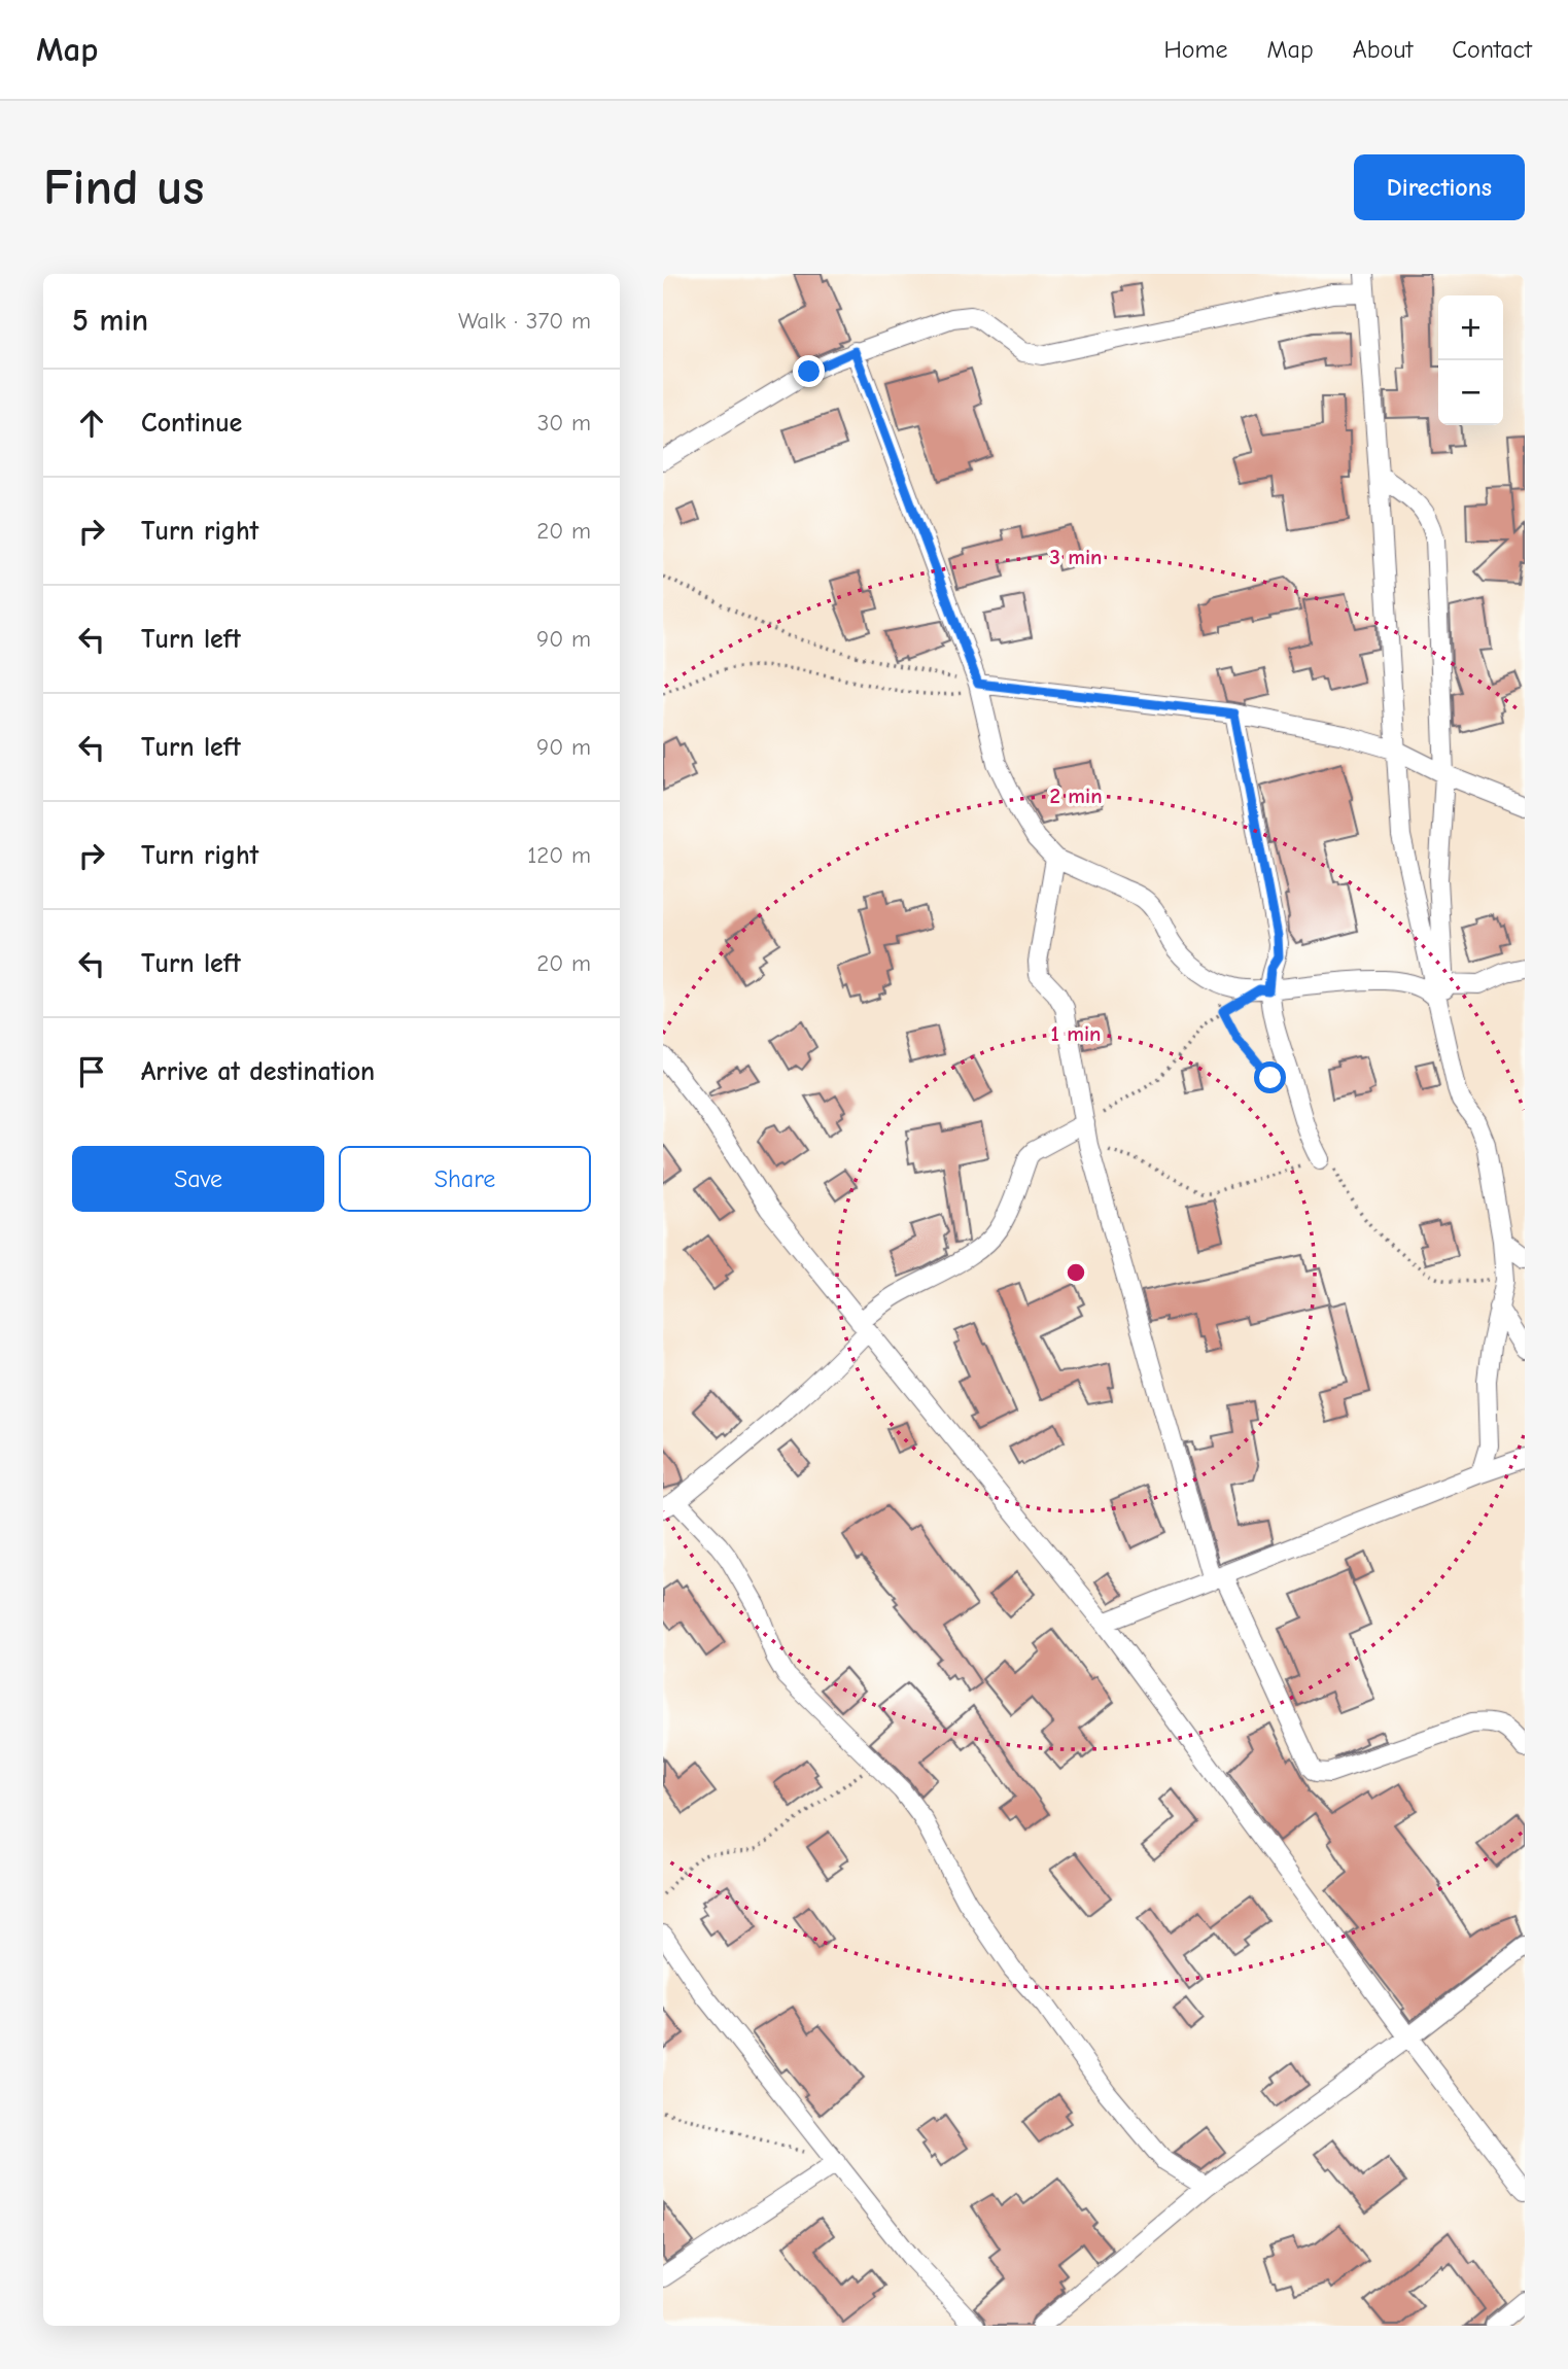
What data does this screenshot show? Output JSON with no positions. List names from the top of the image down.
{
  "page": {
    "header": "Map",
    "nav": [
      "Home",
      "Map",
      "About",
      "Contact"
    ],
    "buttons": [
      "Directions",
      ["Save", "Share"]
    ],
    "title": "Find us",
    "heading": ["5 min", "Walk · 370 m"],
    "map_buttons": ["+", "−"],
    "list": [
      ["Continue", "30 m"],
      ["Turn right", "20 m"],
      ["Turn left", "90 m"],
      ["Turn left", "90 m"],
      ["Turn right", "120 m"],
      ["Turn left", "20 m"],
      "Arrive at destination"
    ]
  },
  "rings": ["3 min", "2 min", "1 min"]
}
